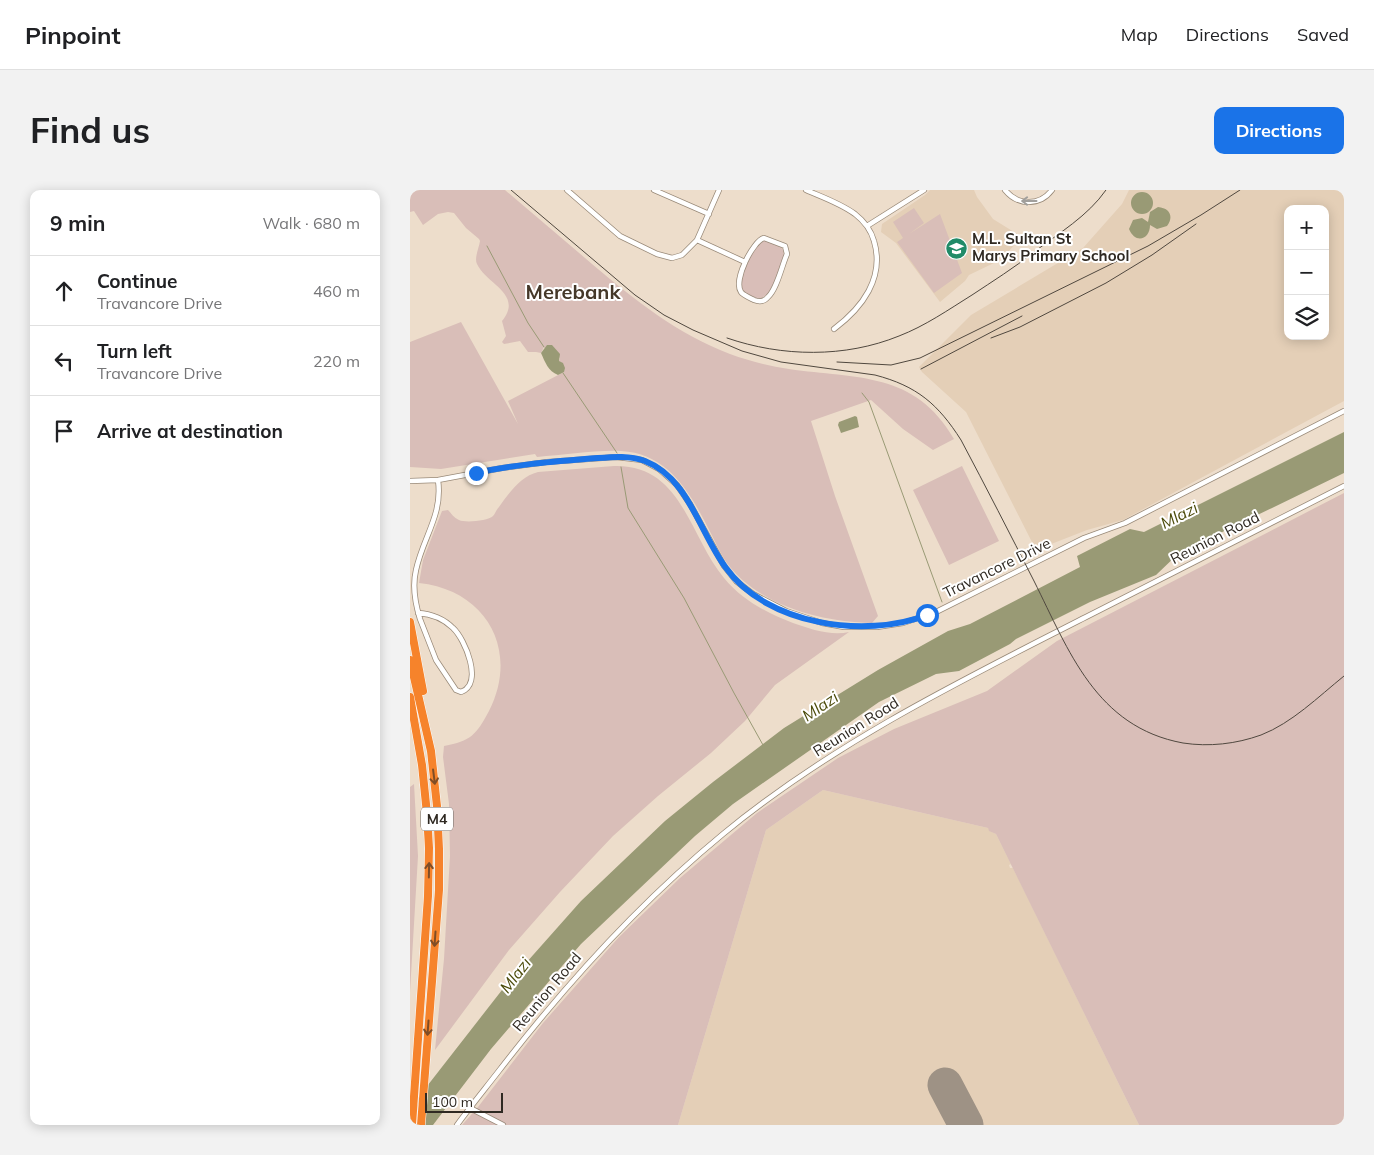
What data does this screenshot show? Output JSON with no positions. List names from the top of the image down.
{
  "streets": {
    "highway": ["M4"],
    "street": ["Reunion Road", "Travancore Drive"]
  },
  "districts": ["Merebank"],
  "water": ["Mlazi"],
  "places": {
    "school or university": ["M.L. Sultan St Marys Primary School"]
  },
  "scale_bar": "100 m",
  "page": {
    "header": "Pinpoint",
    "nav": ["Map", "Directions", "Saved"],
    "buttons": "Directions",
    "title": "Find us",
    "heading": ["9 min", "Walk · 680 m"],
    "map_buttons": ["+", "−"],
    "list": [
      ["Continue", "Travancore Drive", "460 m"],
      ["Turn left", "Travancore Drive", "220 m"],
      "Arrive at destination"
    ],
    "scale": "100 m"
  }
}
